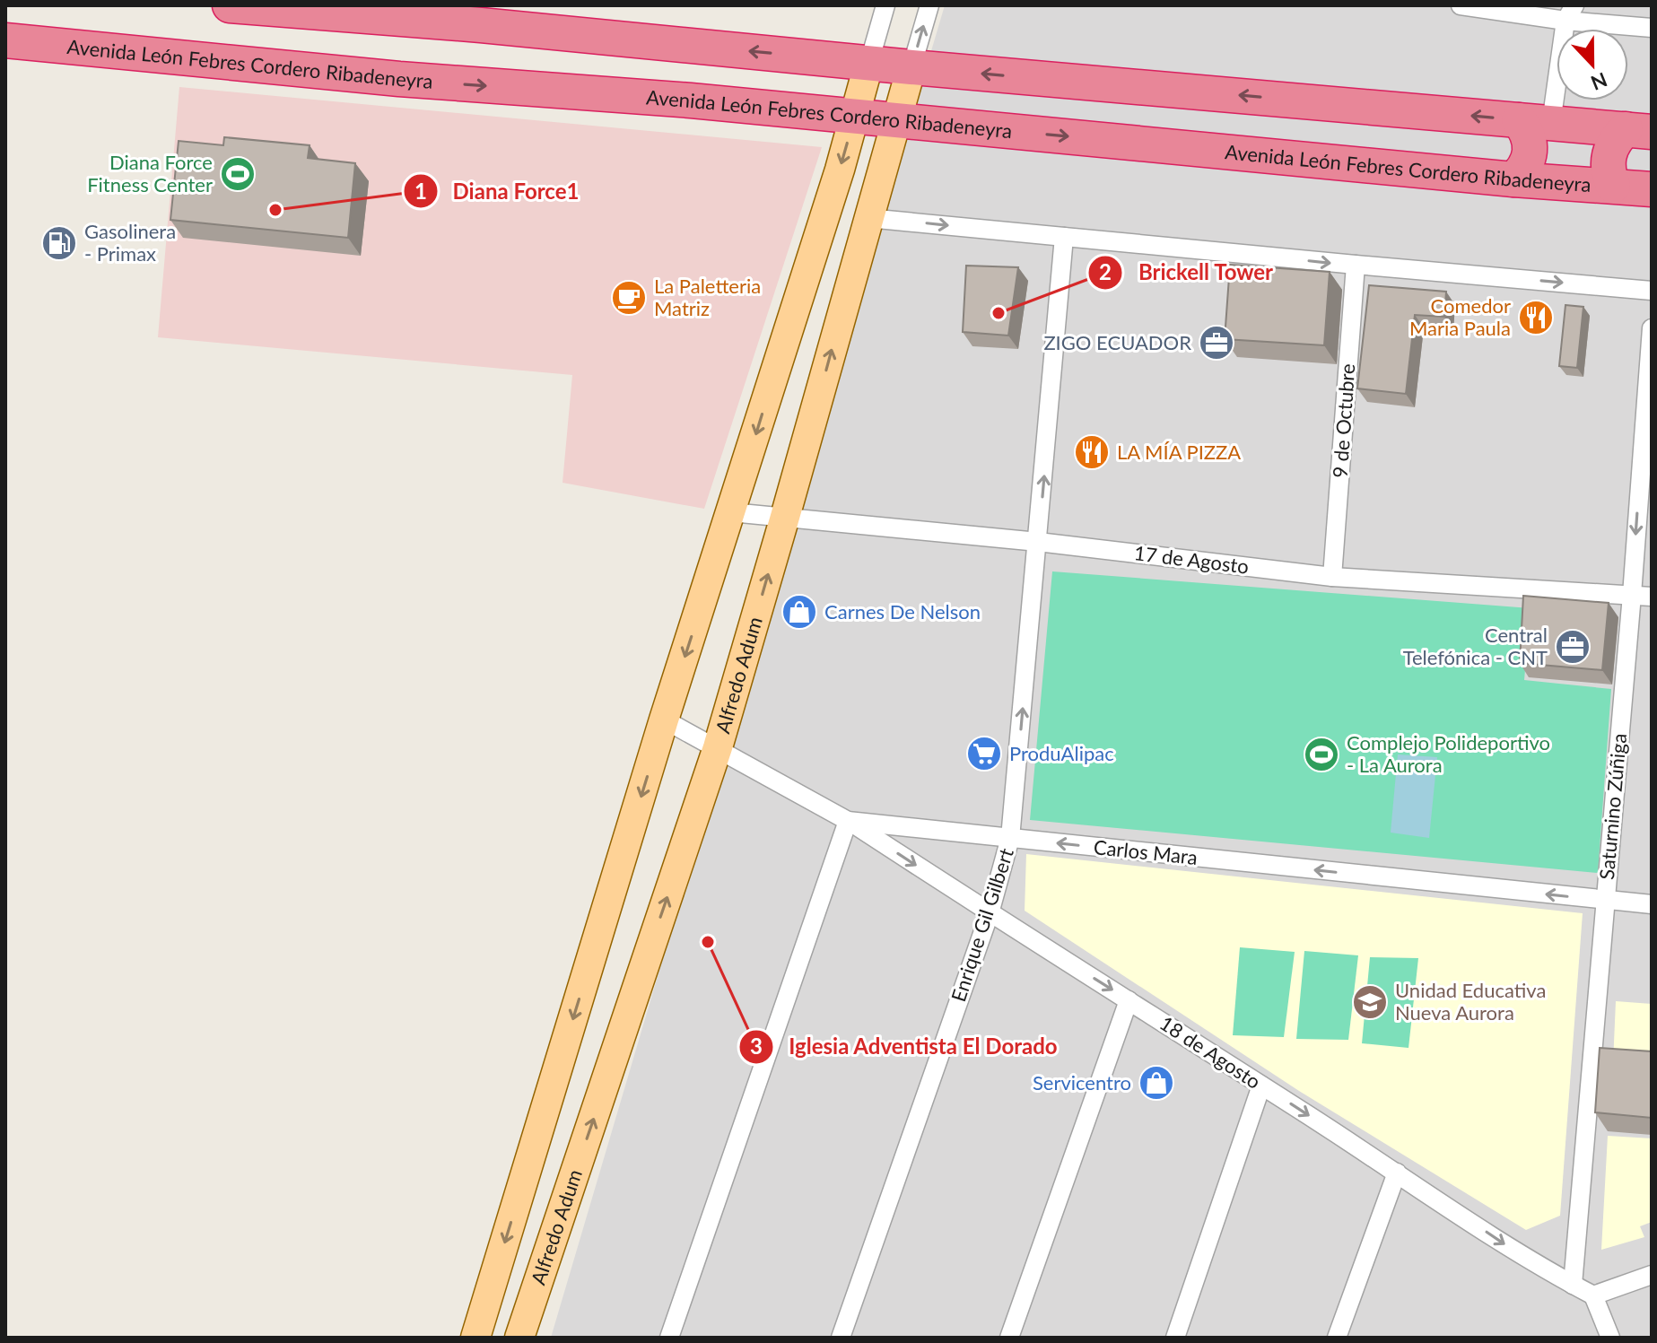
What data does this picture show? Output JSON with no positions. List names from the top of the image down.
{
  "streets": {
    "highway": ["Avenida León Febres Cordero Ribadeneyra"],
    "main road": ["Alfredo Adum"],
    "street": [
      "9 de Octubre",
      "17 de Agosto",
      "Saturnino Zúñiga",
      "Carlos Mara",
      "Enrique Gil Gilbert",
      "18 de Agosto"
    ]
  },
  "crossings": [
    ["Avenida León Febres Cordero Ribadeneyra", "Alfredo Adum"],
    ["9 de Octubre", "17 de Agosto"],
    ["17 de Agosto", "Alfredo Adum"],
    ["17 de Agosto", "Saturnino Zúñiga"],
    ["17 de Agosto", "Enrique Gil Gilbert"],
    ["Alfredo Adum", "Carlos Mara"],
    ["Saturnino Zúñiga", "Carlos Mara"],
    ["Saturnino Zúñiga", "18 de Agosto"],
    ["Carlos Mara", "Enrique Gil Gilbert"],
    ["Carlos Mara", "18 de Agosto"],
    ["Enrique Gil Gilbert", "18 de Agosto"]
  ],
  "one_way": ["Carlos Mara", "Enrique Gil Gilbert", "18 de Agosto"],
  "places": {
    "sports": ["Diana Force Fitness Center", "Complejo Polideportivo - La Aurora"],
    "other": ["Diana Force1", "Brickell Tower", "Iglesia Adventista El Dorado"],
    "fuel station": ["Gasolinera - Primax"],
    "cafe": ["La Paletteria Matriz"],
    "restaurant": ["Comedor Maria Paula", "LA MÍA PIZZA"],
    "office": ["ZIGO ECUADOR", "Central Telefónica - CNT"],
    "shop": ["Carnes De Nelson", "Servicentro"],
    "supermarket": ["ProduAlipac"],
    "school or university": ["Unidad Educativa Nueva Aurora"]
  },
  "north": "bottom"
}
